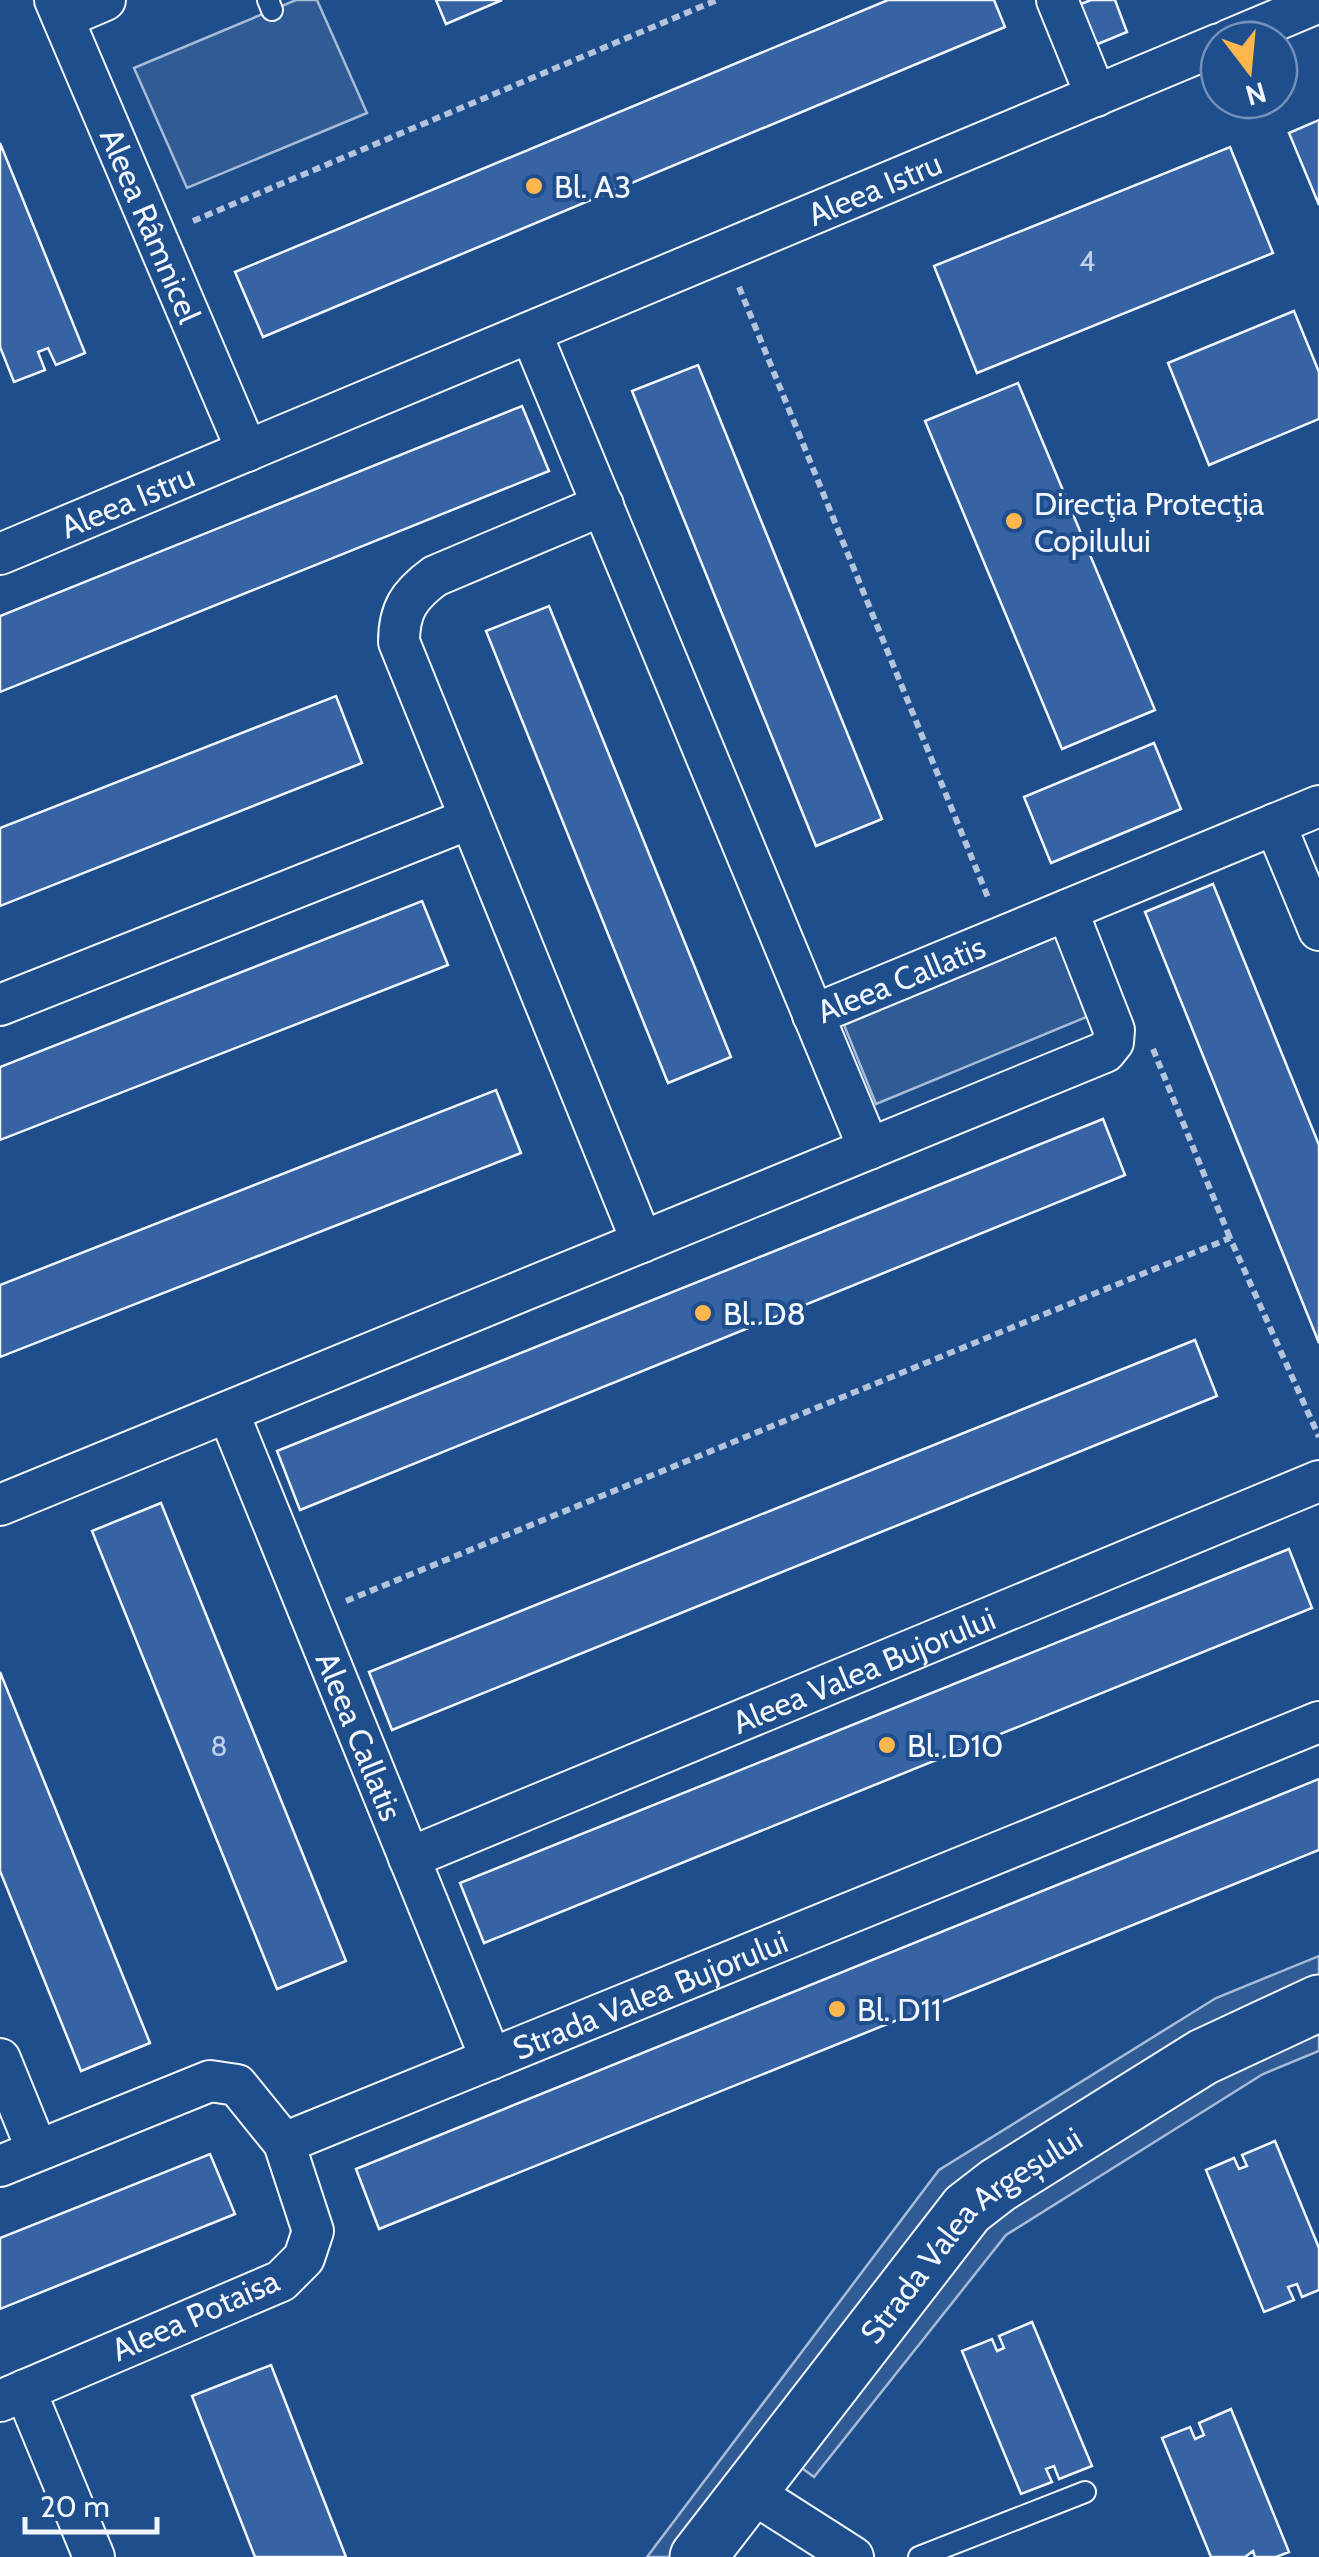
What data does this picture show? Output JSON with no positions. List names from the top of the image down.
{
  "streets": {
    "main road": ["Strada Valea Argeșului"],
    "street": [
      "Aleea Istru",
      "Aleea Râmnicel",
      "Aleea Callatis",
      "Aleea Valea Bujorului",
      "Strada Valea Bujorului",
      "Aleea Potaisa"
    ]
  },
  "crossings": [
    ["Aleea Istru", "Aleea Râmnicel"],
    ["Aleea Callatis", "Aleea Valea Bujorului"],
    ["Aleea Callatis", "Strada Valea Bujorului"],
    ["Strada Valea Bujorului", "Aleea Potaisa"]
  ],
  "places": [
    "Bl. A3",
    "Direcţia Protecţia Copilului",
    "Bl. D8",
    "Bl. D10",
    "Bl. D11"
  ],
  "house_numbers": ["4", "8"],
  "scale_bar": "20 m",
  "north": "bottom"
}
